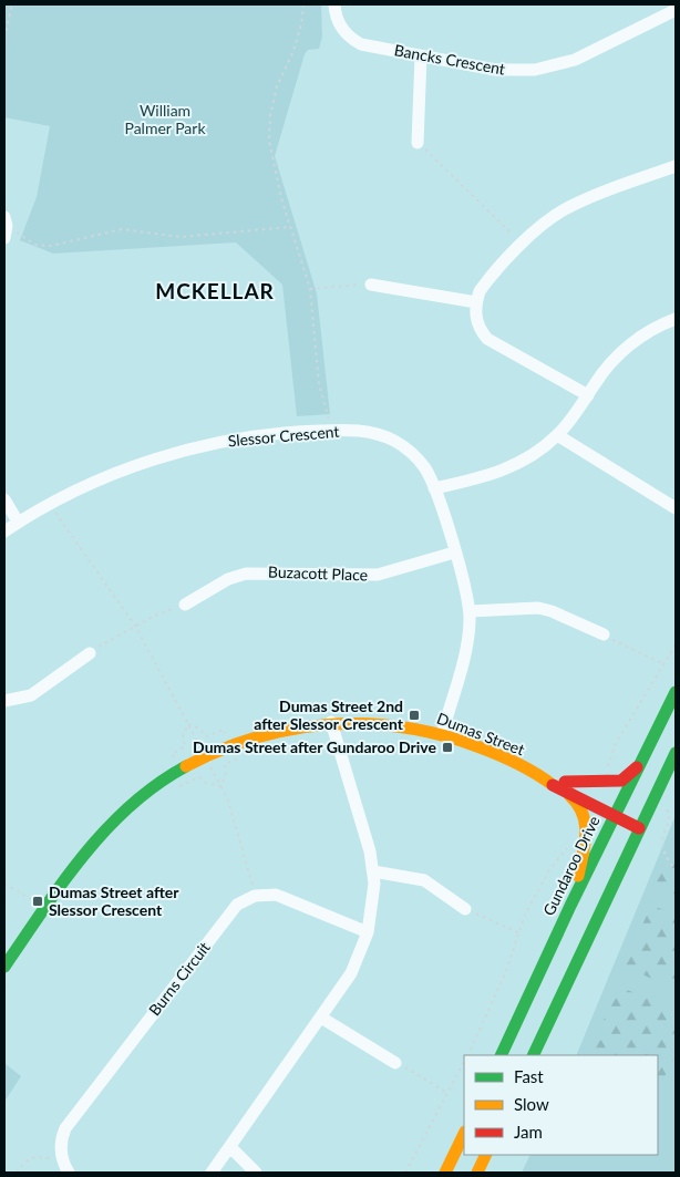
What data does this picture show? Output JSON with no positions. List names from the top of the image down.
{
  "streets": {
    "main road": ["Dumas Street", "Gundaroo Drive"],
    "street": [
      "Bancks Crescent",
      "Slessor Crescent",
      "Buzacott Place",
      "Burns Circuit"
    ]
  },
  "crossings": [
    ["Slessor Crescent", "Buzacott Place"],
    ["Slessor Crescent", "Dumas Street"],
    ["Dumas Street", "Gundaroo Drive"]
  ],
  "districts": ["MCKELLAR"],
  "parks": ["William Palmer Park"],
  "places": {
    "transit": ["Dumas Street 2nd after Slessor Crescent", "Dumas Street after Gundaroo Drive", "Dumas Street after Slessor Crescent"]
  },
  "legend": ["Fast", "Slow", "Jam"]
}
